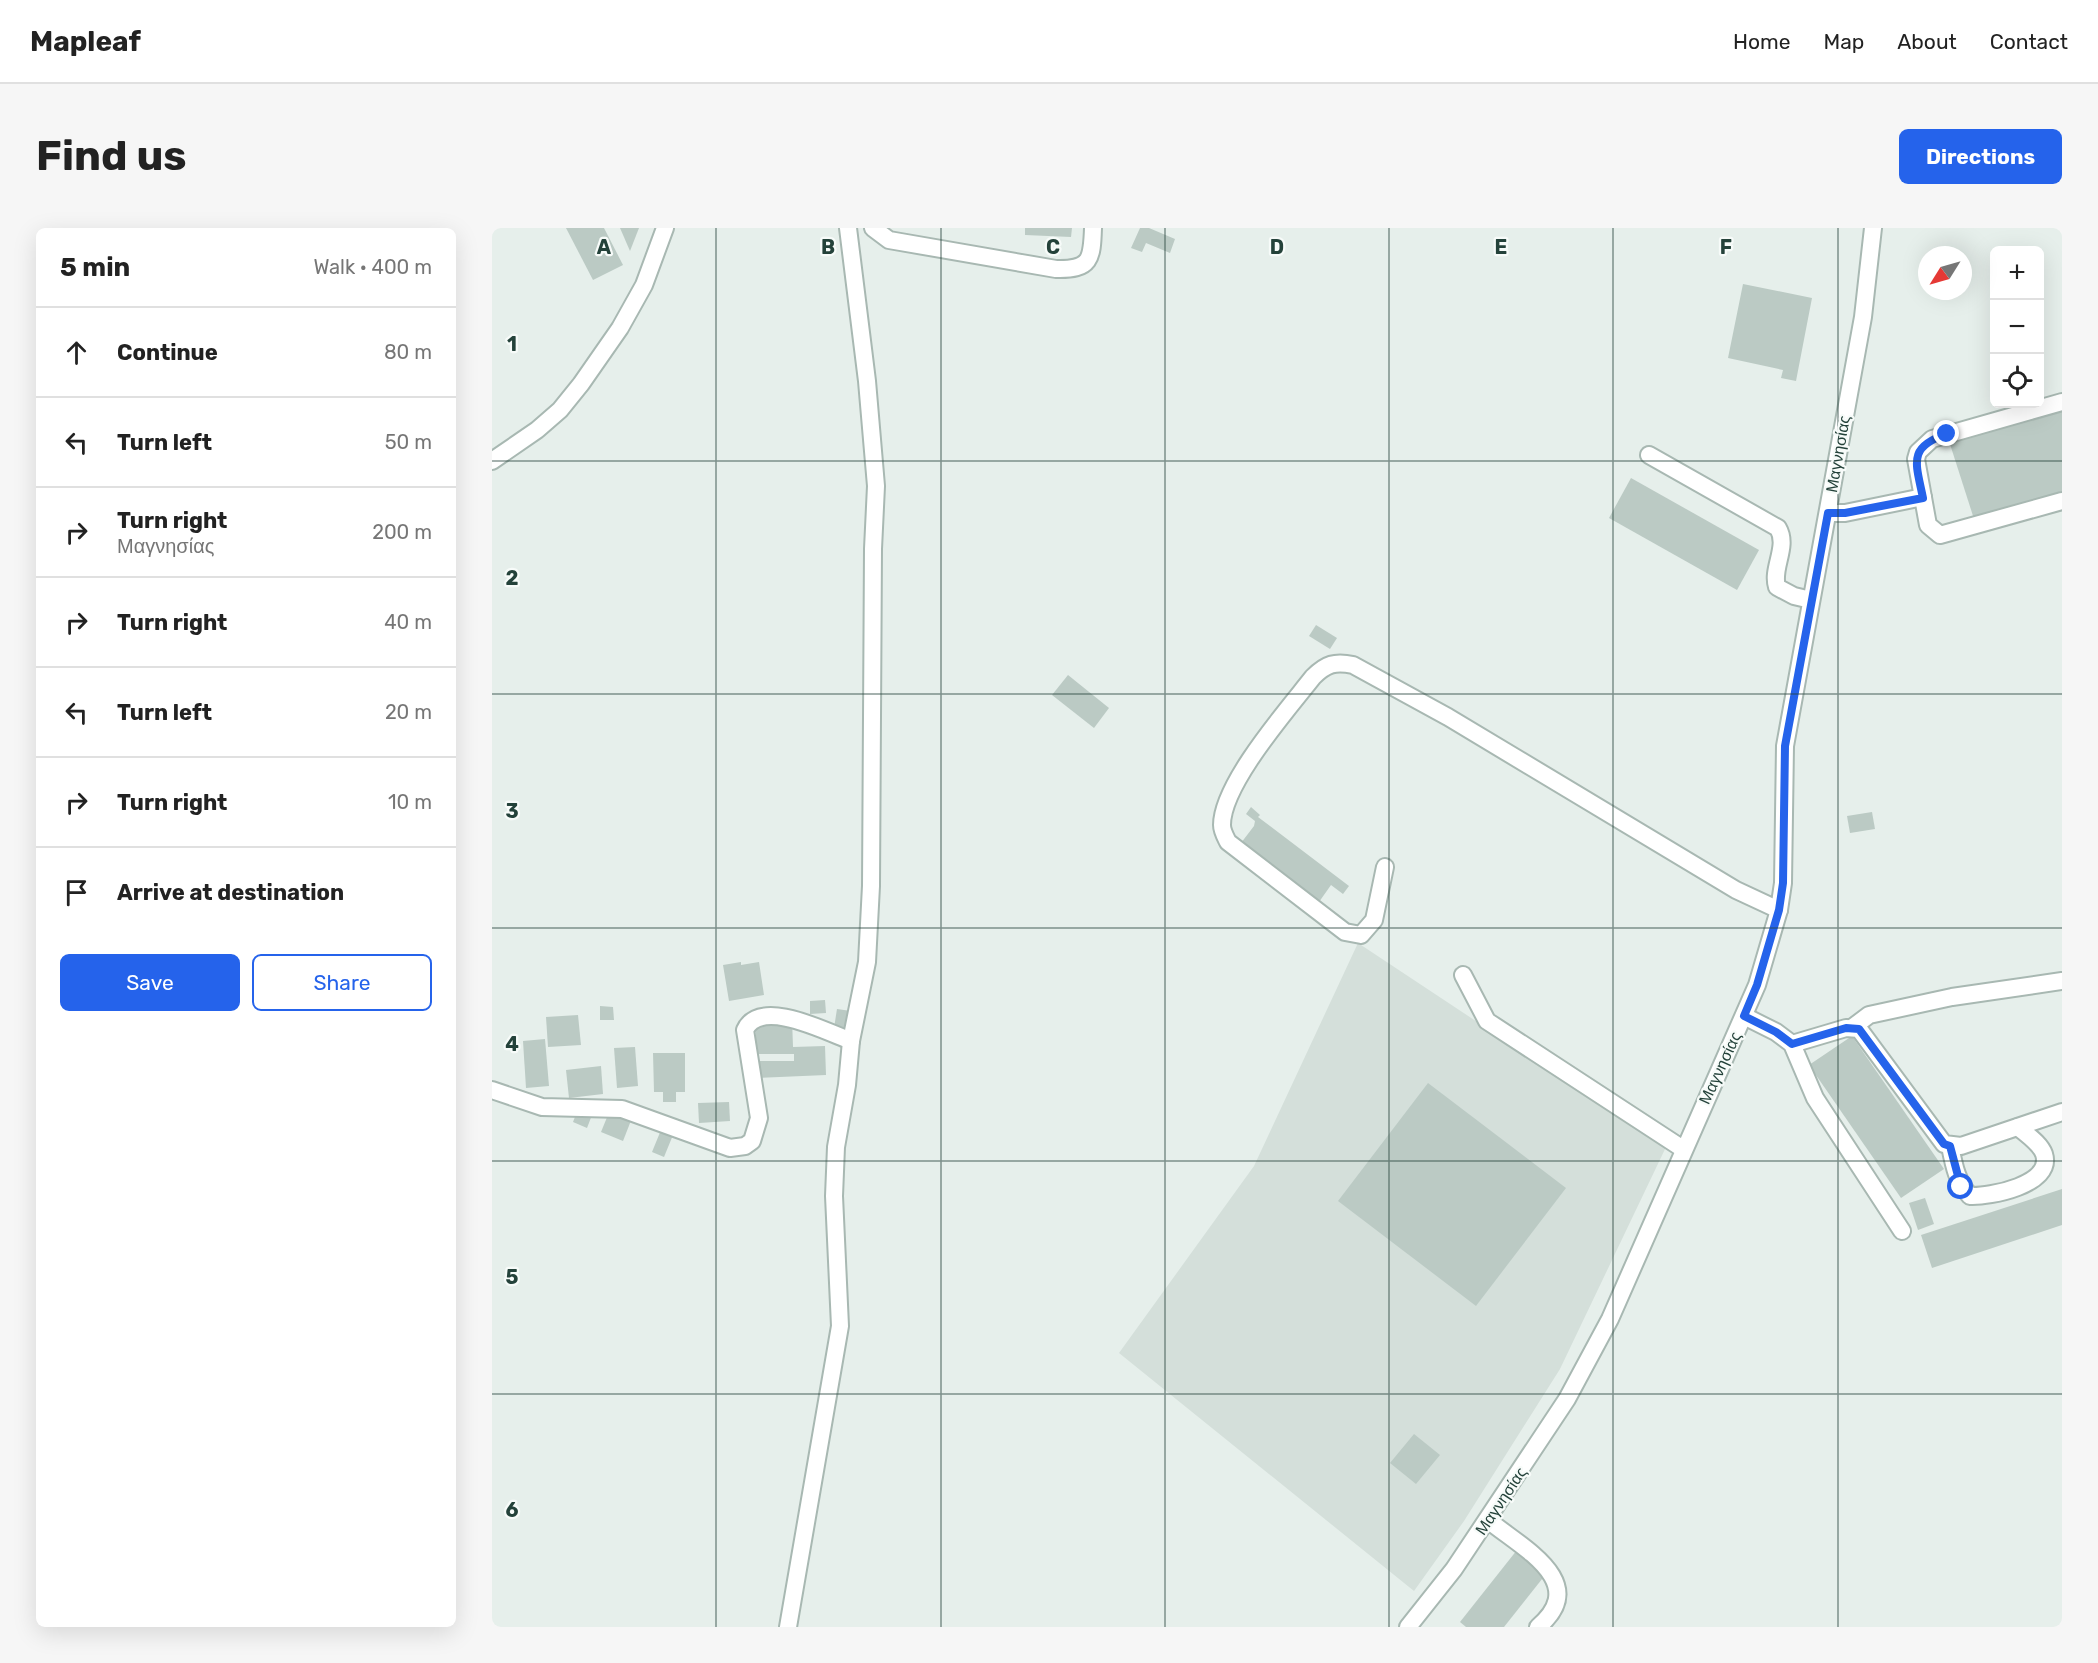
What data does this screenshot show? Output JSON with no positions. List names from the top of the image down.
{
  "streets": {
    "street": ["Μαγνησίας"]
  },
  "north": "bottom left",
  "page": {
    "header": "Mapleaf",
    "nav": [
      "Home",
      "Map",
      "About",
      "Contact"
    ],
    "buttons": [
      "Directions",
      ["Save", "Share"]
    ],
    "title": "Find us",
    "heading": ["5 min", "Walk · 400 m"],
    "map_buttons": ["+", "−"],
    "list": [
      ["Continue", "80 m"],
      ["Turn left", "50 m"],
      ["Turn right", "Μαγνησίας", "200 m"],
      ["Turn right", "40 m"],
      ["Turn left", "20 m"],
      ["Turn right", "10 m"],
      "Arrive at destination"
    ]
  },
  "grid": {
    "columns": [
      "A",
      "B",
      "C",
      "D",
      "E",
      "F"
    ],
    "rows": [
      "1",
      "2",
      "3",
      "4",
      "5",
      "6"
    ]
  }
}
